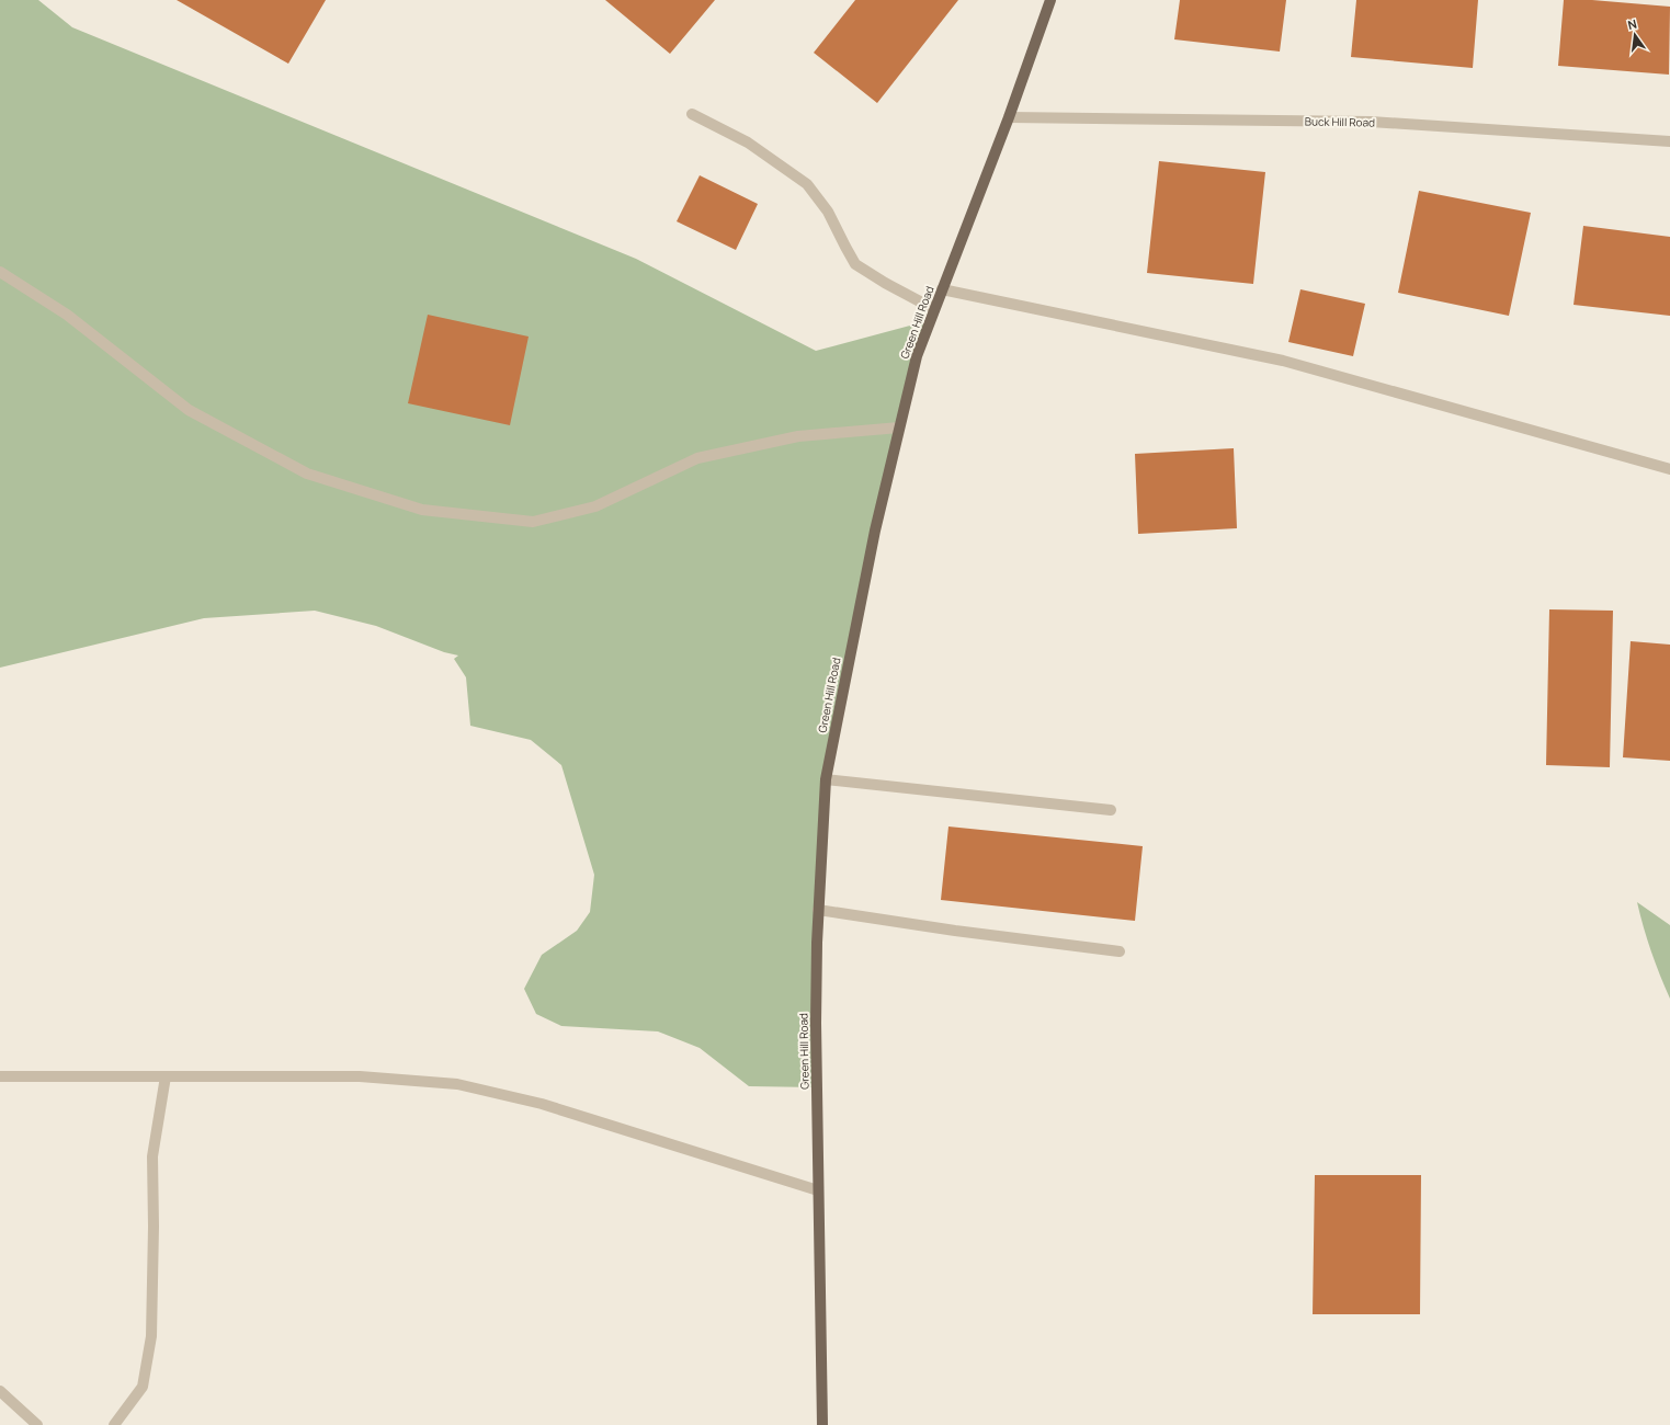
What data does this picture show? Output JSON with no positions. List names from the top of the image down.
{
  "streets": {
    "main road": ["Green Hill Road"],
    "street": ["Buck Hill Road"]
  },
  "crossings": [
    ["Buck Hill Road", "Green Hill Road"]
  ],
  "north": "top"
}
